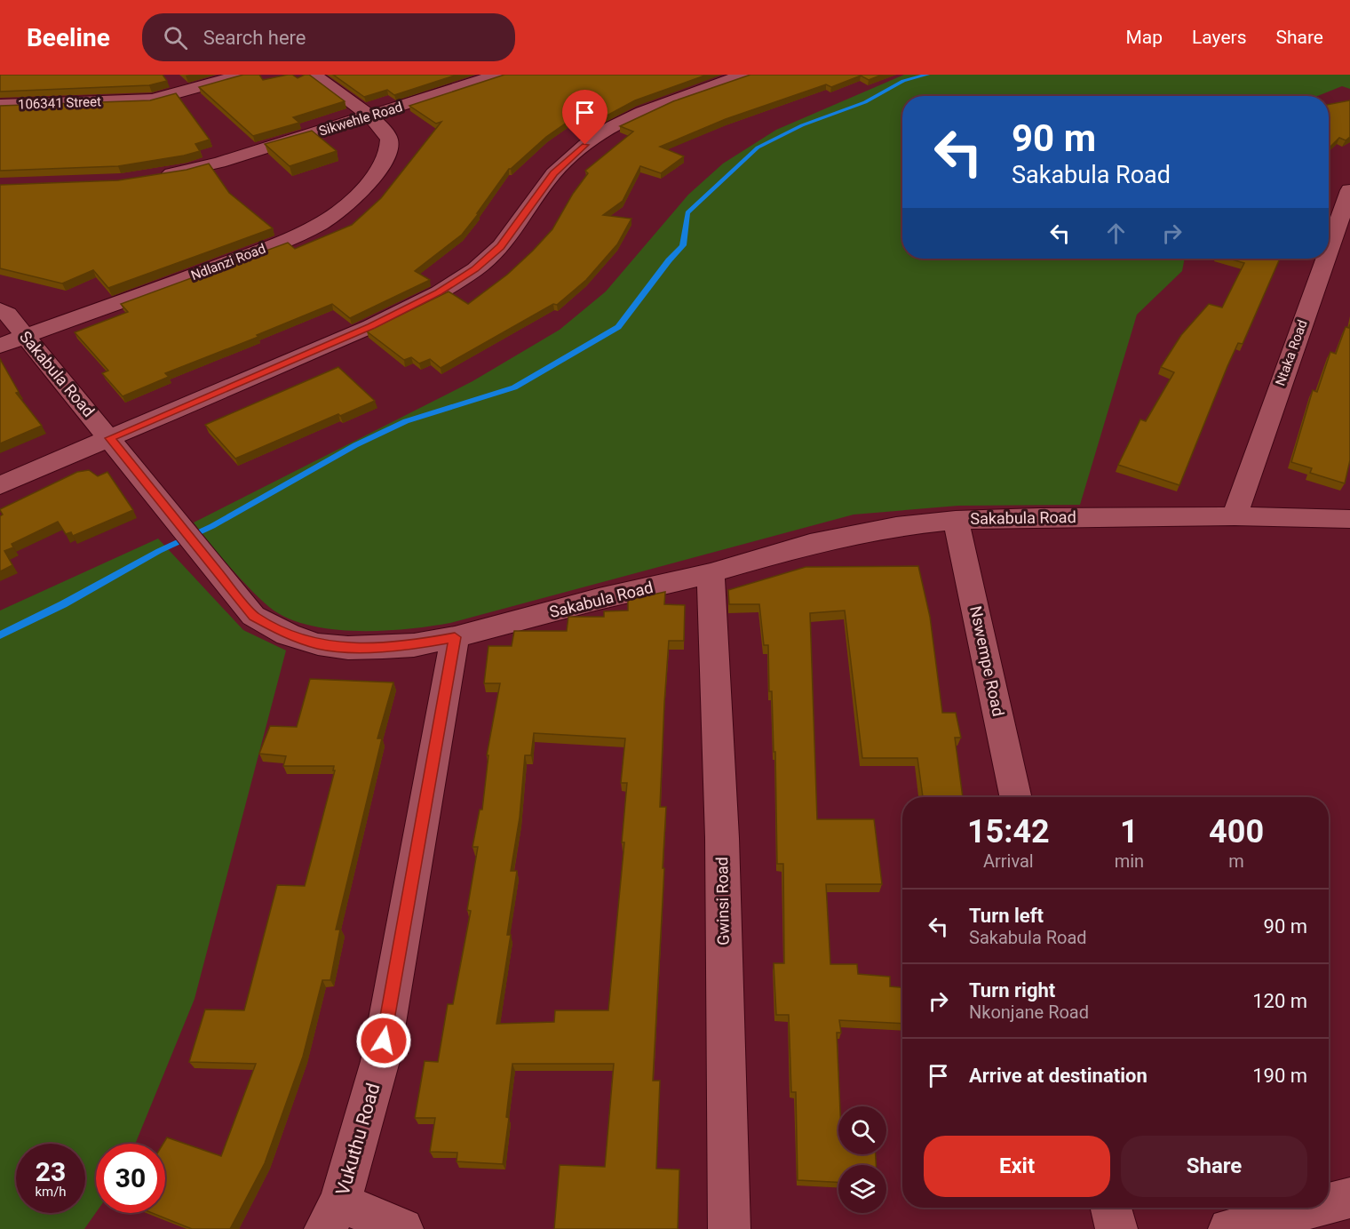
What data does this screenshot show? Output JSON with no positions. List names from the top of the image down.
{
  "streets": {
    "street": [
      "106341 Street",
      "Sikwehle Road",
      "Ndlanzi Road",
      "Ntaka Road",
      "Sakabula Road",
      "Nswempe Road",
      "Gwinsi Road",
      "Vukuthu Road"
    ]
  },
  "crossings": [
    ["Sikwehle Road", "Ndlanzi Road"],
    ["Ndlanzi Road", "Sakabula Road"],
    ["Ntaka Road", "Sakabula Road"],
    ["Sakabula Road", "Nswempe Road"],
    ["Sakabula Road", "Gwinsi Road"],
    ["Sakabula Road", "Vukuthu Road"]
  ],
  "page": {
    "header": "Beeline",
    "search": "Search here",
    "nav": ["Map", "Layers", "Share"],
    "turn": ["90 m", "Sakabula Road"],
    "eta": [
      "15:42",
      "Arrival",
      "1",
      "min",
      "400",
      "m"
    ],
    "list": [
      {
        "name": "Turn left",
        "note": "Sakabula Road",
        "value": "90 m"
      },
      {
        "name": "Turn right",
        "note": "Nkonjane Road",
        "value": "120 m"
      },
      {
        "name": "Arrive at destination",
        "value": "190 m"
      }
    ],
    "buttons": ["Exit", "Share"],
    "speed": "23 km/h",
    "limit": "30"
  }
}
